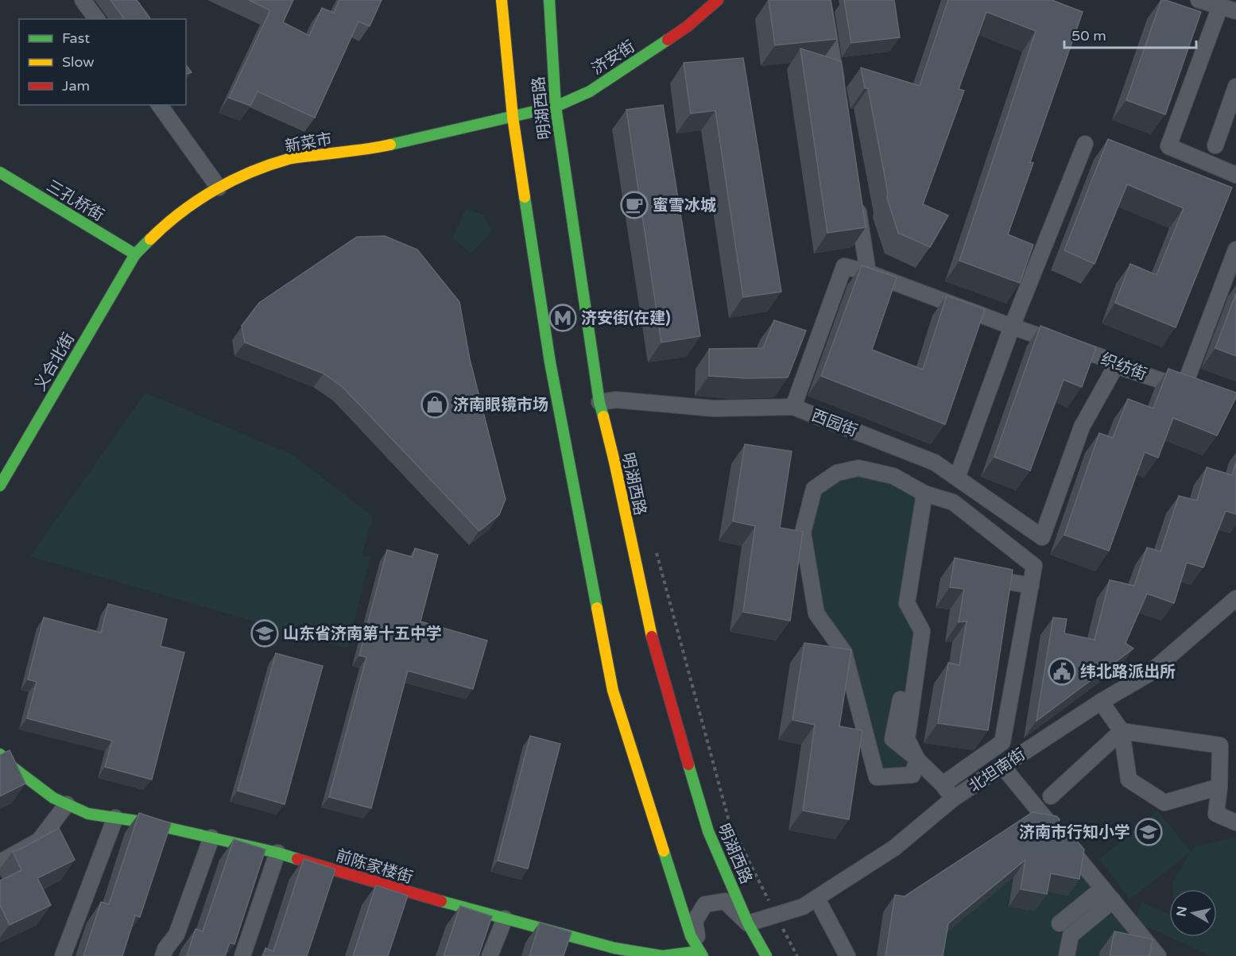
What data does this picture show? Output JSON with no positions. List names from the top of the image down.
{
  "streets": {
    "main road": [
      "济安街",
      "明湖西路",
      "新菜市",
      "三孔桥街",
      "义合北街",
      "前陈家楼街"
    ],
    "street": ["织纺街", "西园街", "北坦南街"]
  },
  "crossings": [
    ["济安街", "明湖西路"],
    ["济安街", "新菜市"],
    ["明湖西路", "新菜市"],
    ["明湖西路", "西园街"],
    ["明湖西路", "北坦南街"],
    ["明湖西路", "前陈家楼街"],
    ["新菜市", "三孔桥街"],
    ["新菜市", "义合北街"],
    ["三孔桥街", "义合北街"],
    ["织纺街", "西园街"]
  ],
  "places": {
    "cafe": ["蜜雪冰城"],
    "metro station": ["济安街(在建)"],
    "shop": ["济南眼镜市场"],
    "school or university": ["山东省济南第十五中学", "济南市行知小学"],
    "public building": ["纬北路派出所"]
  },
  "legend": ["Fast", "Slow", "Jam"],
  "scale_bar": "50 m",
  "north": "left"
}
